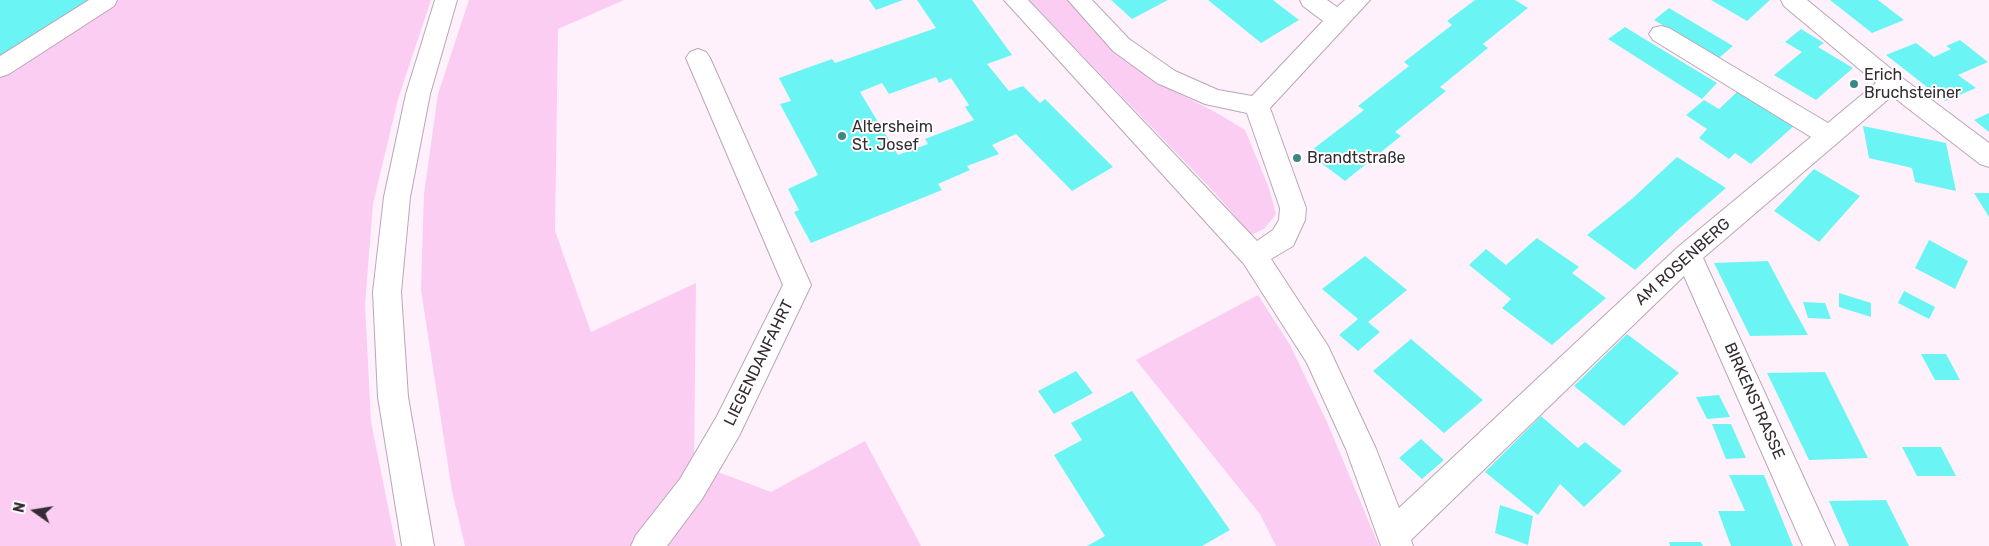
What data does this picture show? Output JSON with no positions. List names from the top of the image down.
{
  "streets": {
    "street": ["AM ROSENBERG", "LIEGENDANFAHRT", "BIRKENSTRASSE"]
  },
  "crossings": [
    ["AM ROSENBERG", "BIRKENSTRASSE"]
  ],
  "places": ["Erich Bruchsteiner", "Altersheim St. Josef", "Brandtstraße"],
  "north": "left"
}
